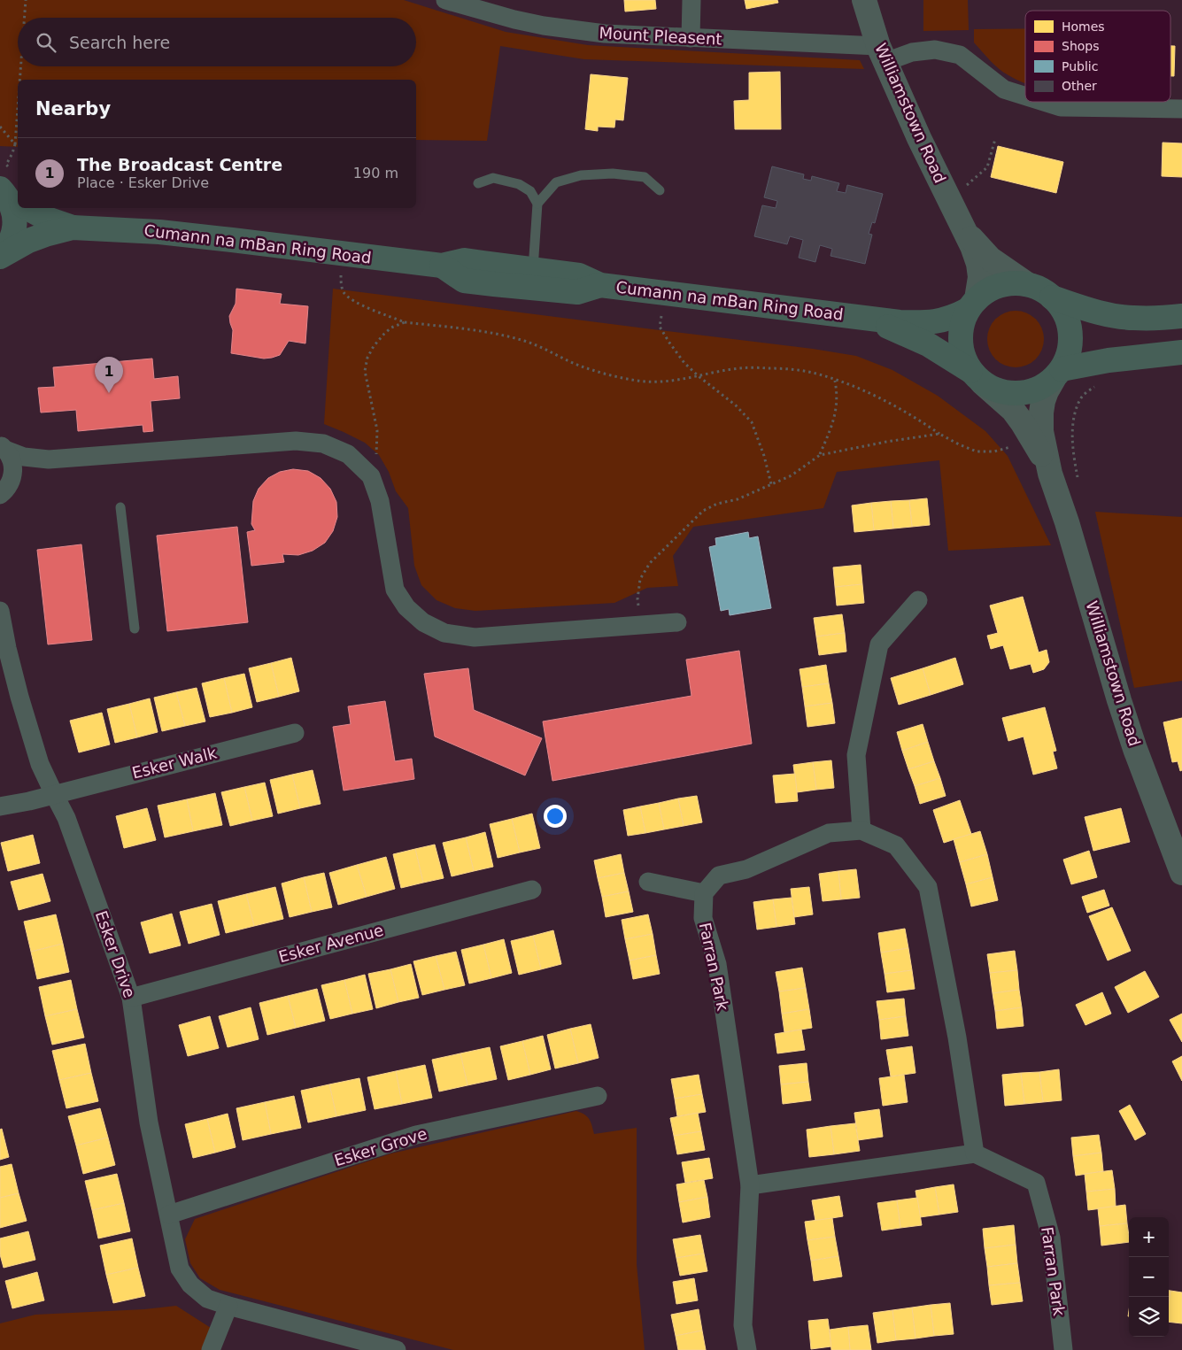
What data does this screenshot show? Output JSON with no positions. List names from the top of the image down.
{
  "streets": {
    "main road": ["Cumann na mBan Ring Road"],
    "street": [
      "Mount Pleasent",
      "Williamstown Road",
      "Esker Walk",
      "Esker Avenue",
      "Esker Drive",
      "Farran Park",
      "Esker Grove"
    ]
  },
  "crossings": [
    ["Mount Pleasent", "Williamstown Road"],
    ["Williamstown Road", "Cumann na mBan Ring Road"],
    ["Esker Walk", "Esker Drive"],
    ["Esker Avenue", "Esker Drive"],
    ["Esker Drive", "Esker Grove"]
  ],
  "legend": [
    "Homes",
    "Shops",
    "Public",
    "Other"
  ],
  "page": {
    "search": "Search here",
    "heading": "Nearby",
    "list": [
      {
        "mark": "1",
        "name": "The Broadcast Centre",
        "note": "Place · Esker Drive",
        "value": "190 m"
      }
    ],
    "pins": "1",
    "map_buttons": ["+", "−"]
  }
}
